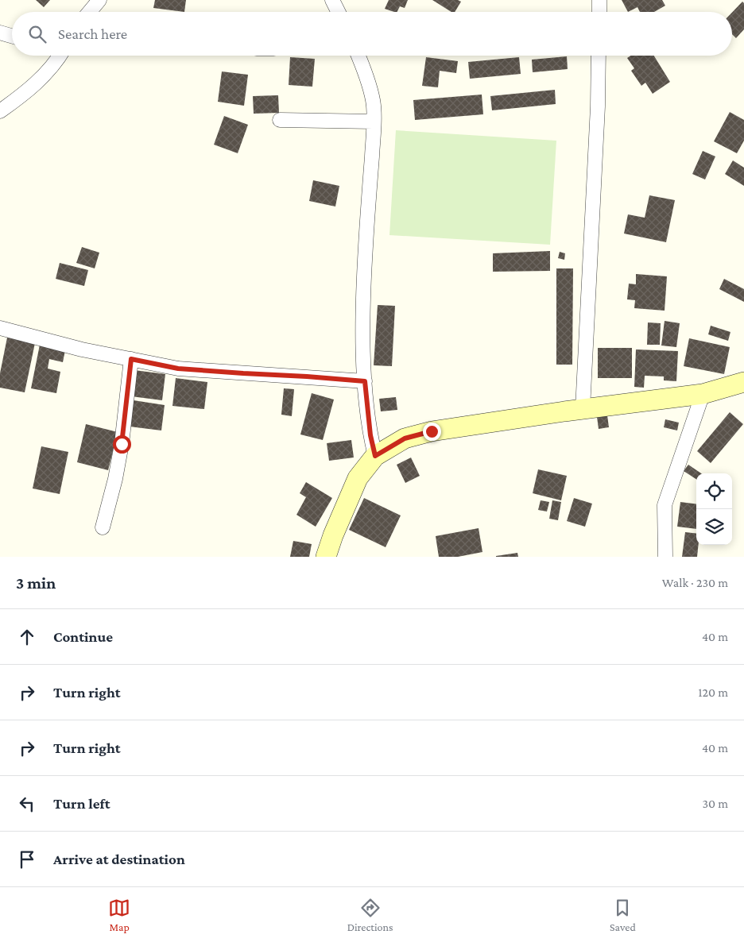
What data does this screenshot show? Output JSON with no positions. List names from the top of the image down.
{
  "page": {
    "search": "Search here",
    "heading": ["3 min", "Walk · 230 m"],
    "list": [
      ["Continue", "40 m"],
      ["Turn right", "120 m"],
      ["Turn right", "40 m"],
      ["Turn left", "30 m"],
      "Arrive at destination"
    ],
    "nav": ["Map", "Directions", "Saved"]
  }
}
